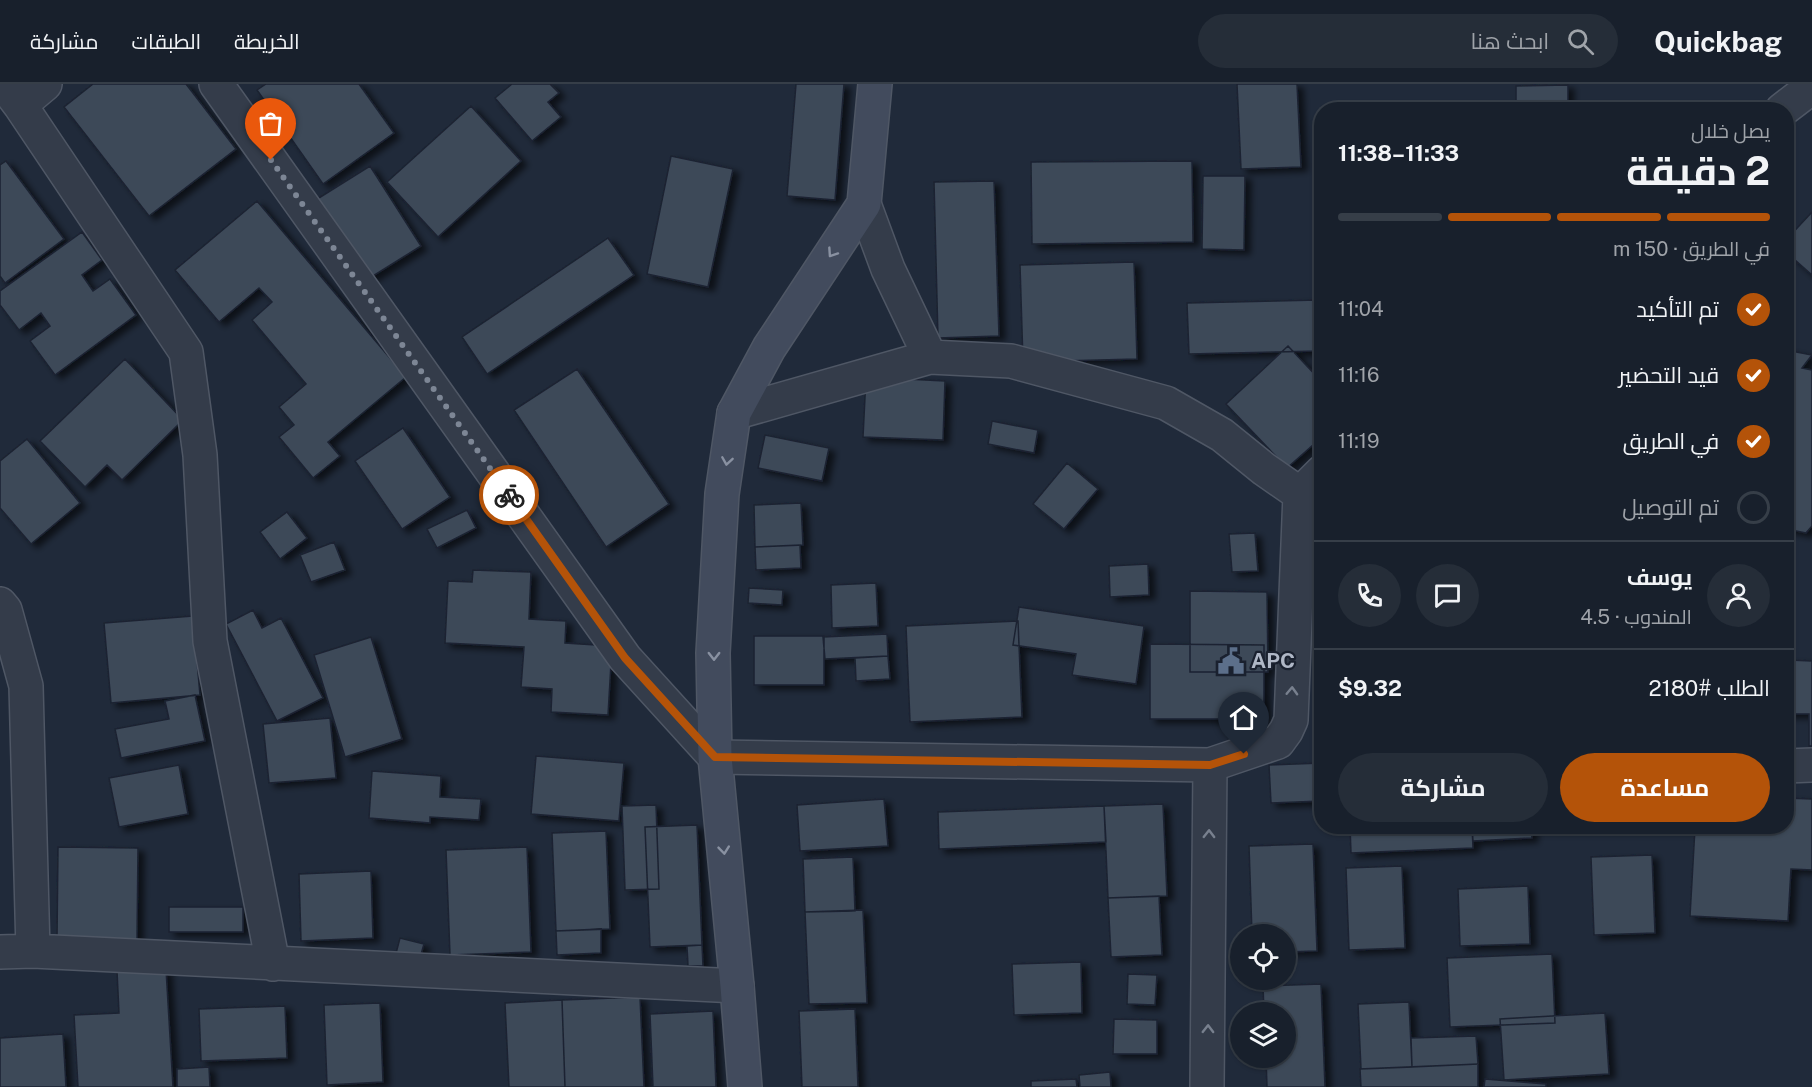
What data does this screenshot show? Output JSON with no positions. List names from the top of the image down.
{
  "places": {
    "public building": ["APC"]
  },
  "page": {
    "header": "Quickbag",
    "search": "ابحث هنا",
    "nav": ["الخريطة", "الطبقات", "مشاركة"],
    "heading": ["2 دقيقة", "يصل خلال", "11:33–11:38"],
    "panel": [
      "يوسف",
      "المندوب · 4.5",
      "الطلب #2180",
      "$9.32"
    ],
    "bar": "في الطريق · 150 m",
    "list": [
      ["تم التأكيد", "11:04"],
      ["قيد التحضير", "11:16"],
      ["في الطريق", "11:19"],
      "تم التوصيل"
    ],
    "buttons": ["مساعدة", "مشاركة"]
  }
}
